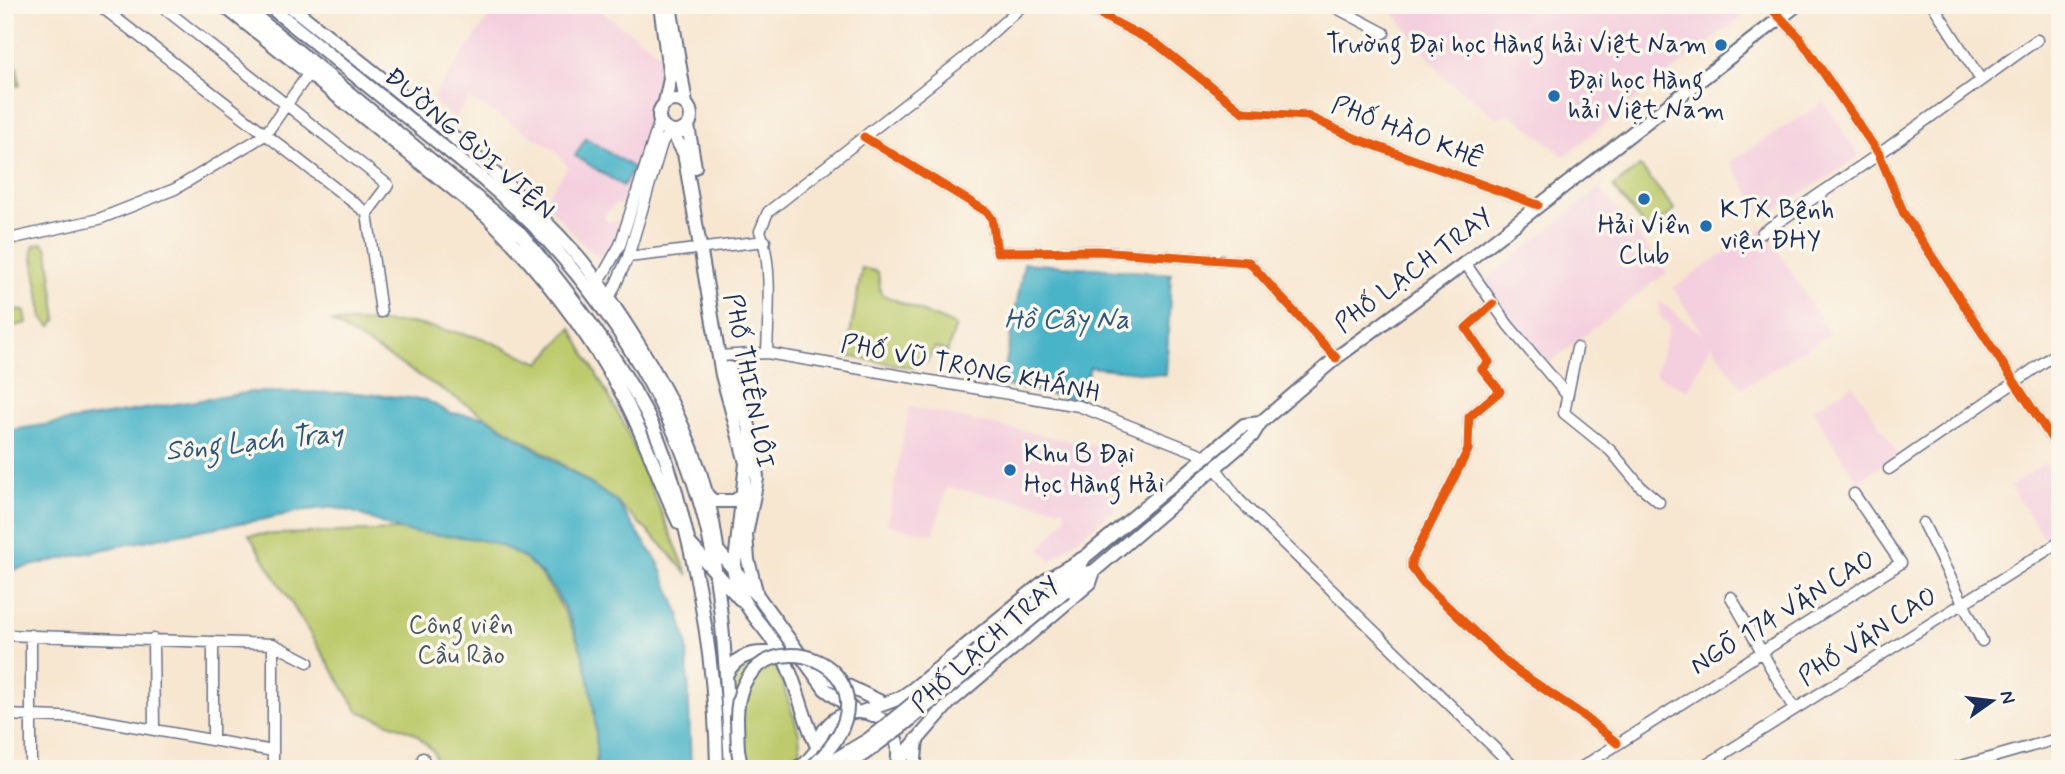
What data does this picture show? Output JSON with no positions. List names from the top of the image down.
{
  "streets": {
    "main road": ["ĐƯỜNG BÙI VIỆN", "PHỐ LẠCH TRAY", "PHỐ THIÊN LÔI"],
    "street": [
      "PHỐ HÀO KHÊ",
      "PHỐ VŨ TRỌNG KHÁNH",
      "NGÕ 174 VĂN CAO",
      "PHỐ VĂN CAO"
    ]
  },
  "crossings": [
    ["PHỐ HÀO KHÊ", "PHỐ LẠCH TRAY"],
    ["PHỐ LẠCH TRAY", "PHỐ VŨ TRỌNG KHÁNH"],
    ["PHỐ LẠCH TRAY", "PHỐ THIÊN LÔI"],
    ["PHỐ VŨ TRỌNG KHÁNH", "PHỐ THIÊN LÔI"]
  ],
  "water": ["Hồ Cây Na", "Sông Lạch Tray"],
  "parks": ["Công viên Cầu Rào"],
  "places": [
    "Trường Đại học Hàng hải Việt Nam",
    "Đại học Hàng hải Việt Nam",
    "Hải Viên Club",
    "KTX Bệnh viện ĐHY",
    "Khu B Đại Học Hàng Hải"
  ],
  "north": "right"
}
